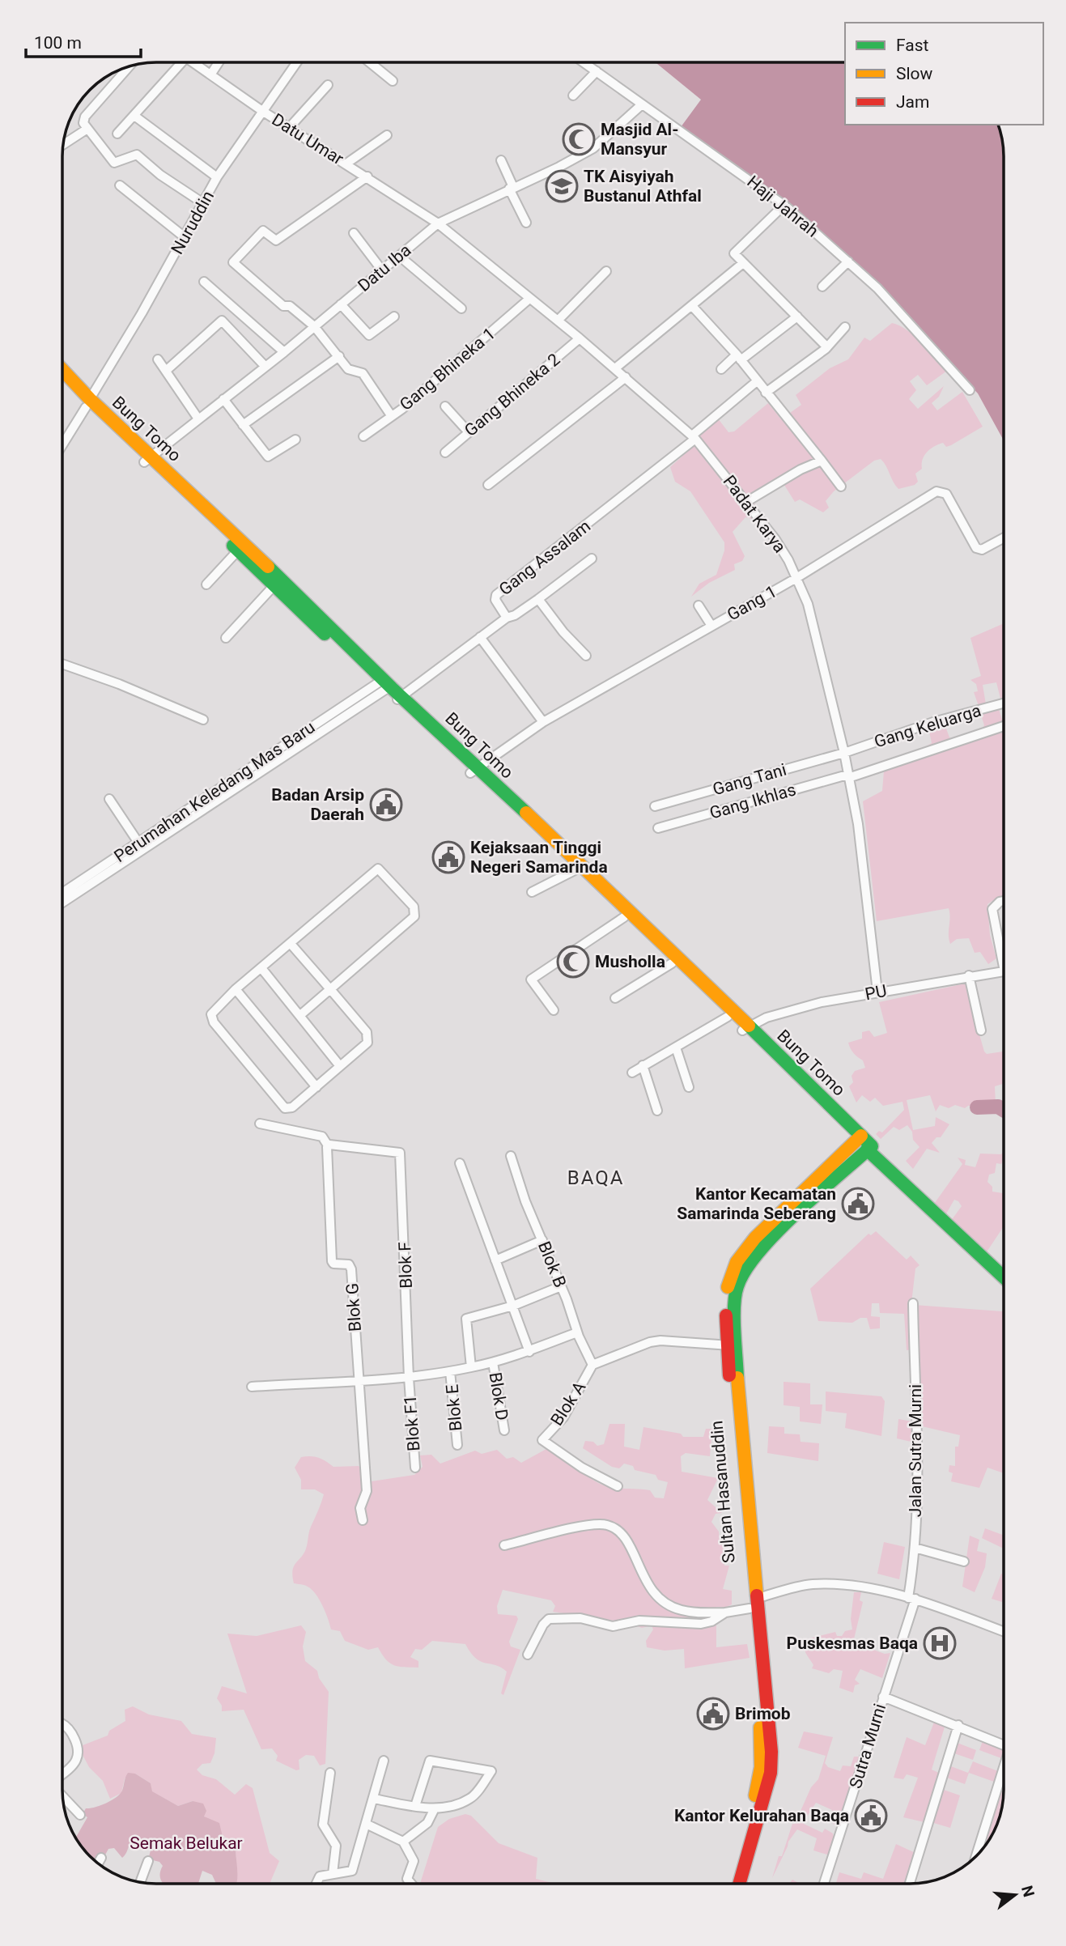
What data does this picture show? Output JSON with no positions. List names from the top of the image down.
{
  "streets": {
    "main road": ["Bung Tomo", "Sultan Hasanuddin"],
    "street": [
      "Datu Umar",
      "Haji Jahrah",
      "Nuruddin",
      "Datu Iba",
      "Gang Bhineka 1",
      "Gang Bhineka 2",
      "Padat Karya",
      "Gang Assalam",
      "Gang 1",
      "Gang Keluarga",
      "Gang Tani",
      "Perumahan Keledang Mas Baru",
      "Gang Ikhlas",
      "PU",
      "Blok B",
      "Blok F",
      "Blok G",
      "Blok D",
      "Blok A",
      "Blok E",
      "Blok F1",
      "Jalan Sutra Murni",
      "Sutra Murni"
    ]
  },
  "crossings": [
    ["Datu Umar", "Nuruddin"],
    ["Datu Umar", "Datu Iba"],
    ["Datu Umar", "Padat Karya"],
    ["Haji Jahrah", "Datu Iba"],
    ["Nuruddin", "Bung Tomo"],
    ["Datu Iba", "Bung Tomo"],
    ["Datu Iba", "Padat Karya"],
    ["Gang Bhineka 1", "Padat Karya"],
    ["Gang Bhineka 2", "Padat Karya"],
    ["Bung Tomo", "Gang Assalam"],
    ["Bung Tomo", "Gang 1"],
    ["Bung Tomo", "PU"],
    ["Bung Tomo", "Sultan Hasanuddin"],
    ["Padat Karya", "Gang Assalam"],
    ["Padat Karya", "Gang 1"],
    ["Padat Karya", "Gang Keluarga"],
    ["Padat Karya", "Gang Tani"],
    ["Padat Karya", "Gang Ikhlas"],
    ["Padat Karya", "PU"],
    ["Gang Keluarga", "Gang Tani"],
    ["Blok B", "Blok A"],
    ["Blok F", "Blok G"],
    ["Blok F", "Blok F1"],
    ["Jalan Sutra Murni", "Sutra Murni"]
  ],
  "districts": ["BAQA"],
  "parks": ["Semak Belukar"],
  "places": {
    "mosque": ["Masjid Al- Mansyur", "Musholla"],
    "school or university": ["TK Aisyiyah Bustanul Athfal"],
    "public building": [
      "Badan Arsip Daerah",
      "Kejaksaan Tinggi Negeri Samarinda",
      "Kantor Kecamatan Samarinda Seberang",
      "Brimob",
      "Kantor Kelurahan Baqa"
    ],
    "hospital": ["Puskesmas Baqa"]
  },
  "legend": ["Fast", "Slow", "Jam"],
  "scale_bar": "100 m",
  "north": "right"
}
